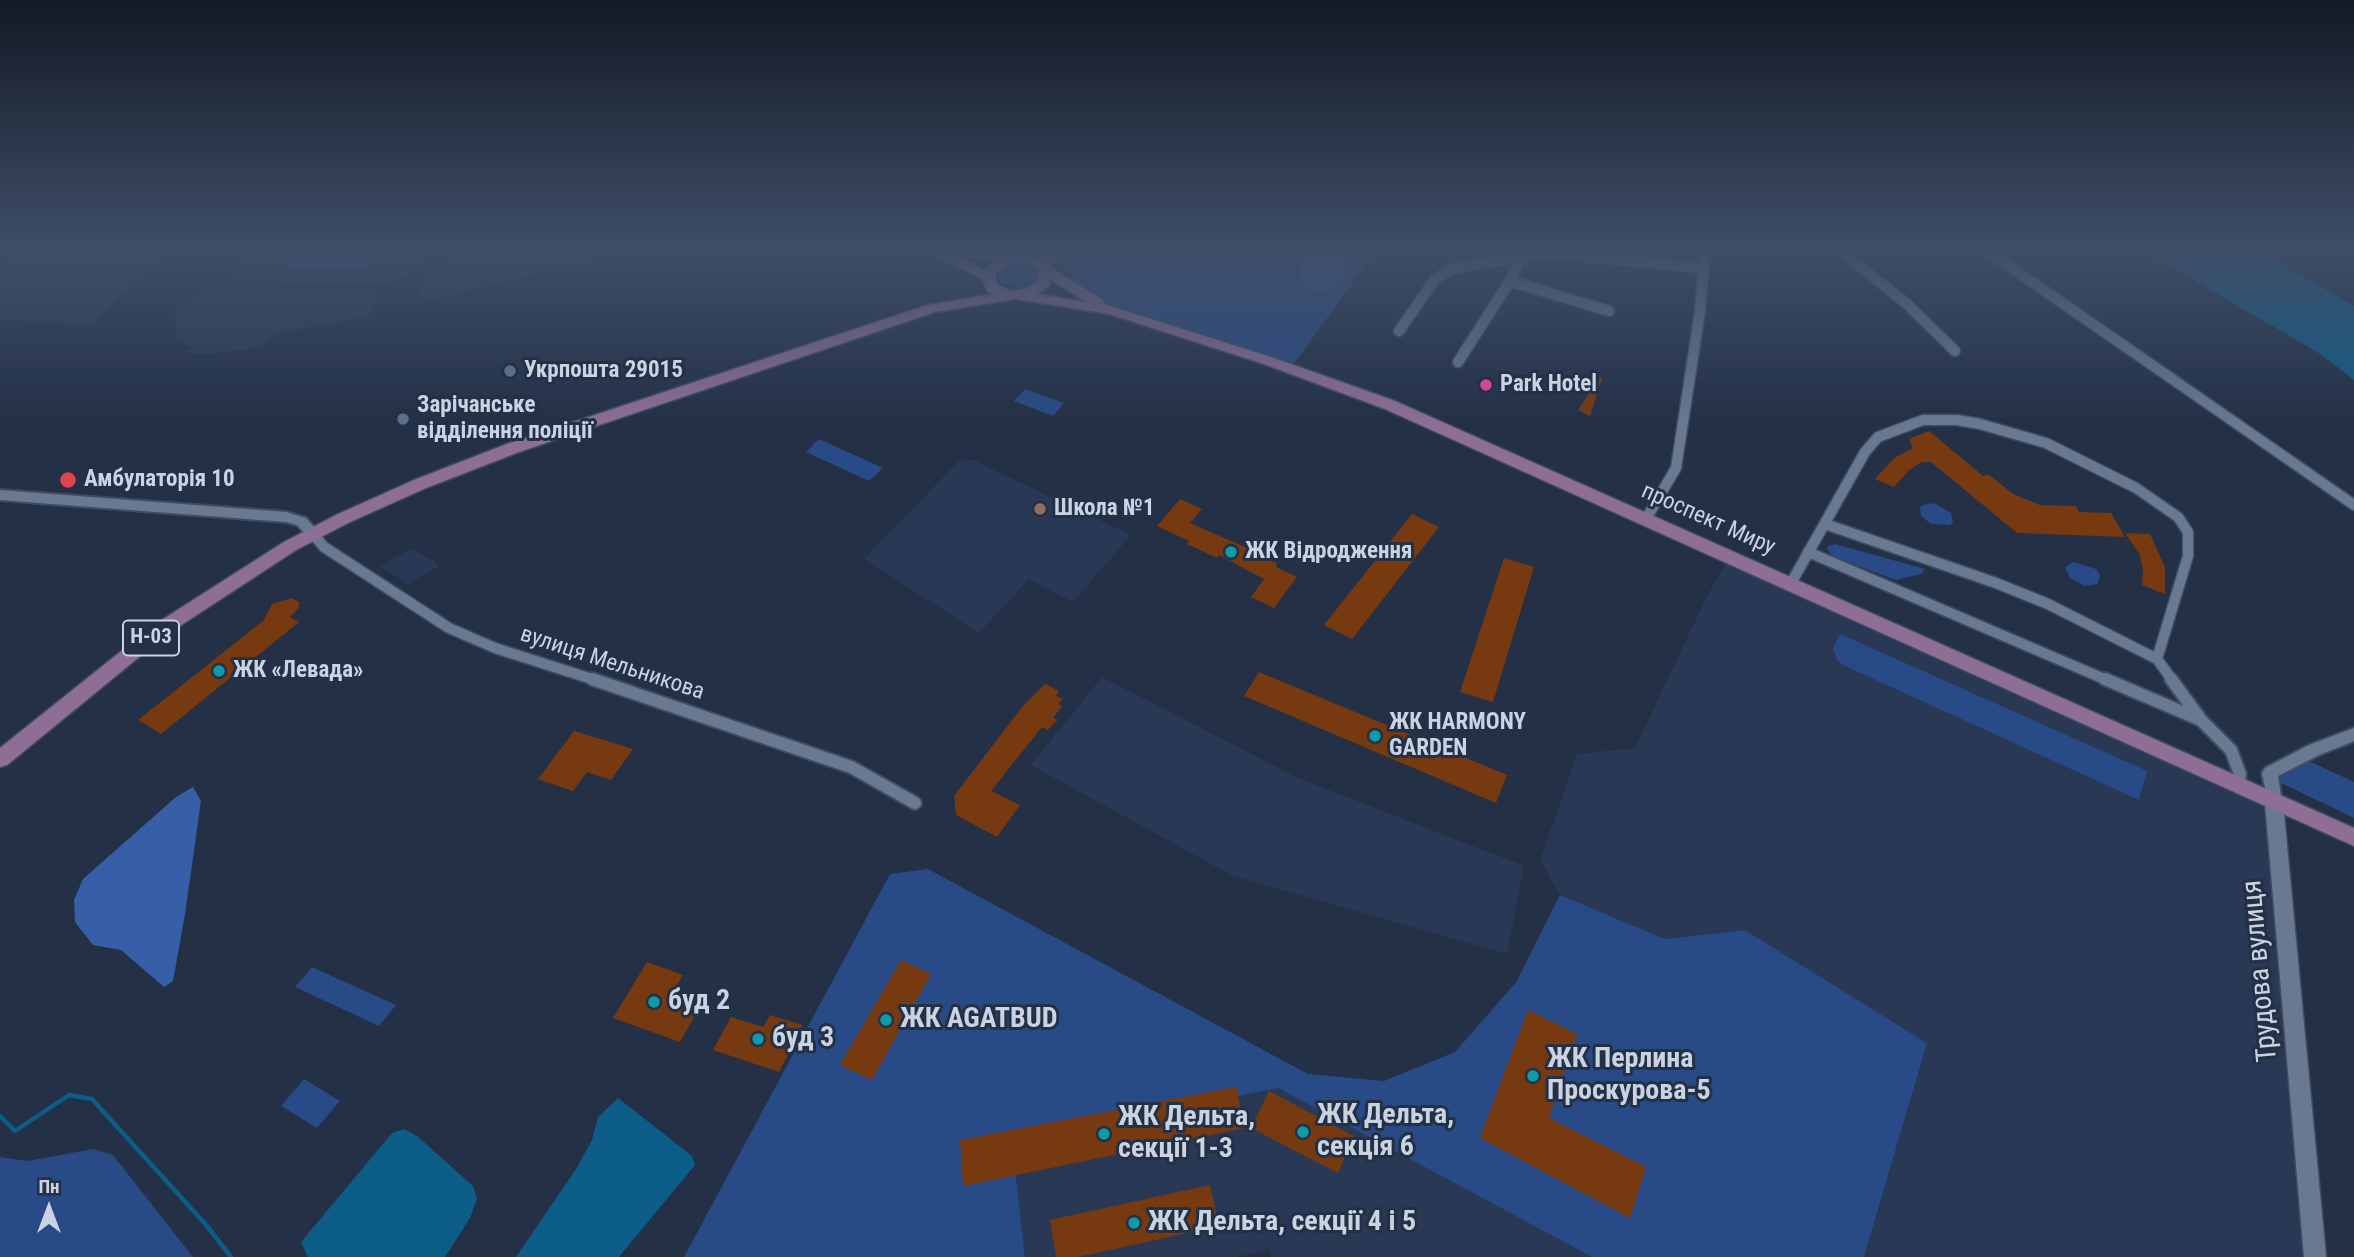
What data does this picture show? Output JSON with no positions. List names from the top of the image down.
{
  "streets": {
    "main road": ["проспект Миру", "Н-03", "Трудова вулиця"],
    "street": ["вулиця Мельникова"]
  },
  "crossings": [
    ["проспект Миру", "Трудова вулиця"],
    ["Н-03", "вулиця Мельникова"]
  ],
  "places": [
    "Укрпошта 29015",
    "Park Hotel",
    "Зарічанське відділення поліції",
    "Амбулаторія 10",
    "Школа №1",
    "ЖК Відродження",
    "ЖК «Левада»",
    "ЖК HARMONY GARDEN",
    "буд 2",
    "ЖК AGATBUD",
    "буд 3",
    "ЖК Перлина Проскурова-5",
    "ЖК Дельта, секція 6",
    "ЖК Дельта, секції 1-3",
    "ЖК Дельта, секції 4 і 5"
  ],
  "north": "top"
}
